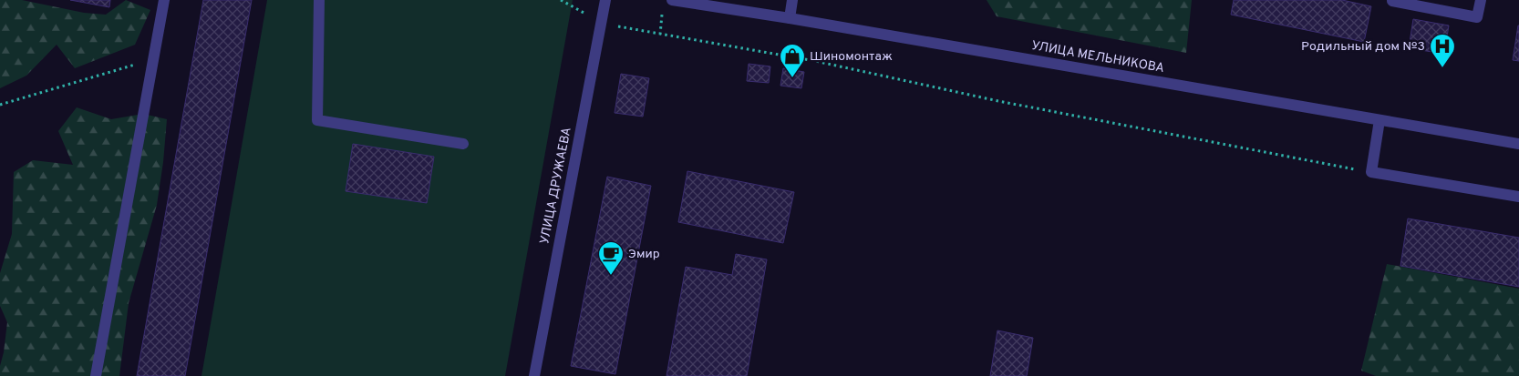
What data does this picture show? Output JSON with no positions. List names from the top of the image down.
{
  "streets": {
    "street": ["УЛИЦА МЕЛЬНИКОВА", "УЛИЦА ДРУЖАЕВА"]
  },
  "places": {
    "hospital": ["Родильный дом №3"],
    "shop": ["Шиномонтаж"],
    "cafe": ["Эмир"]
  }
}
